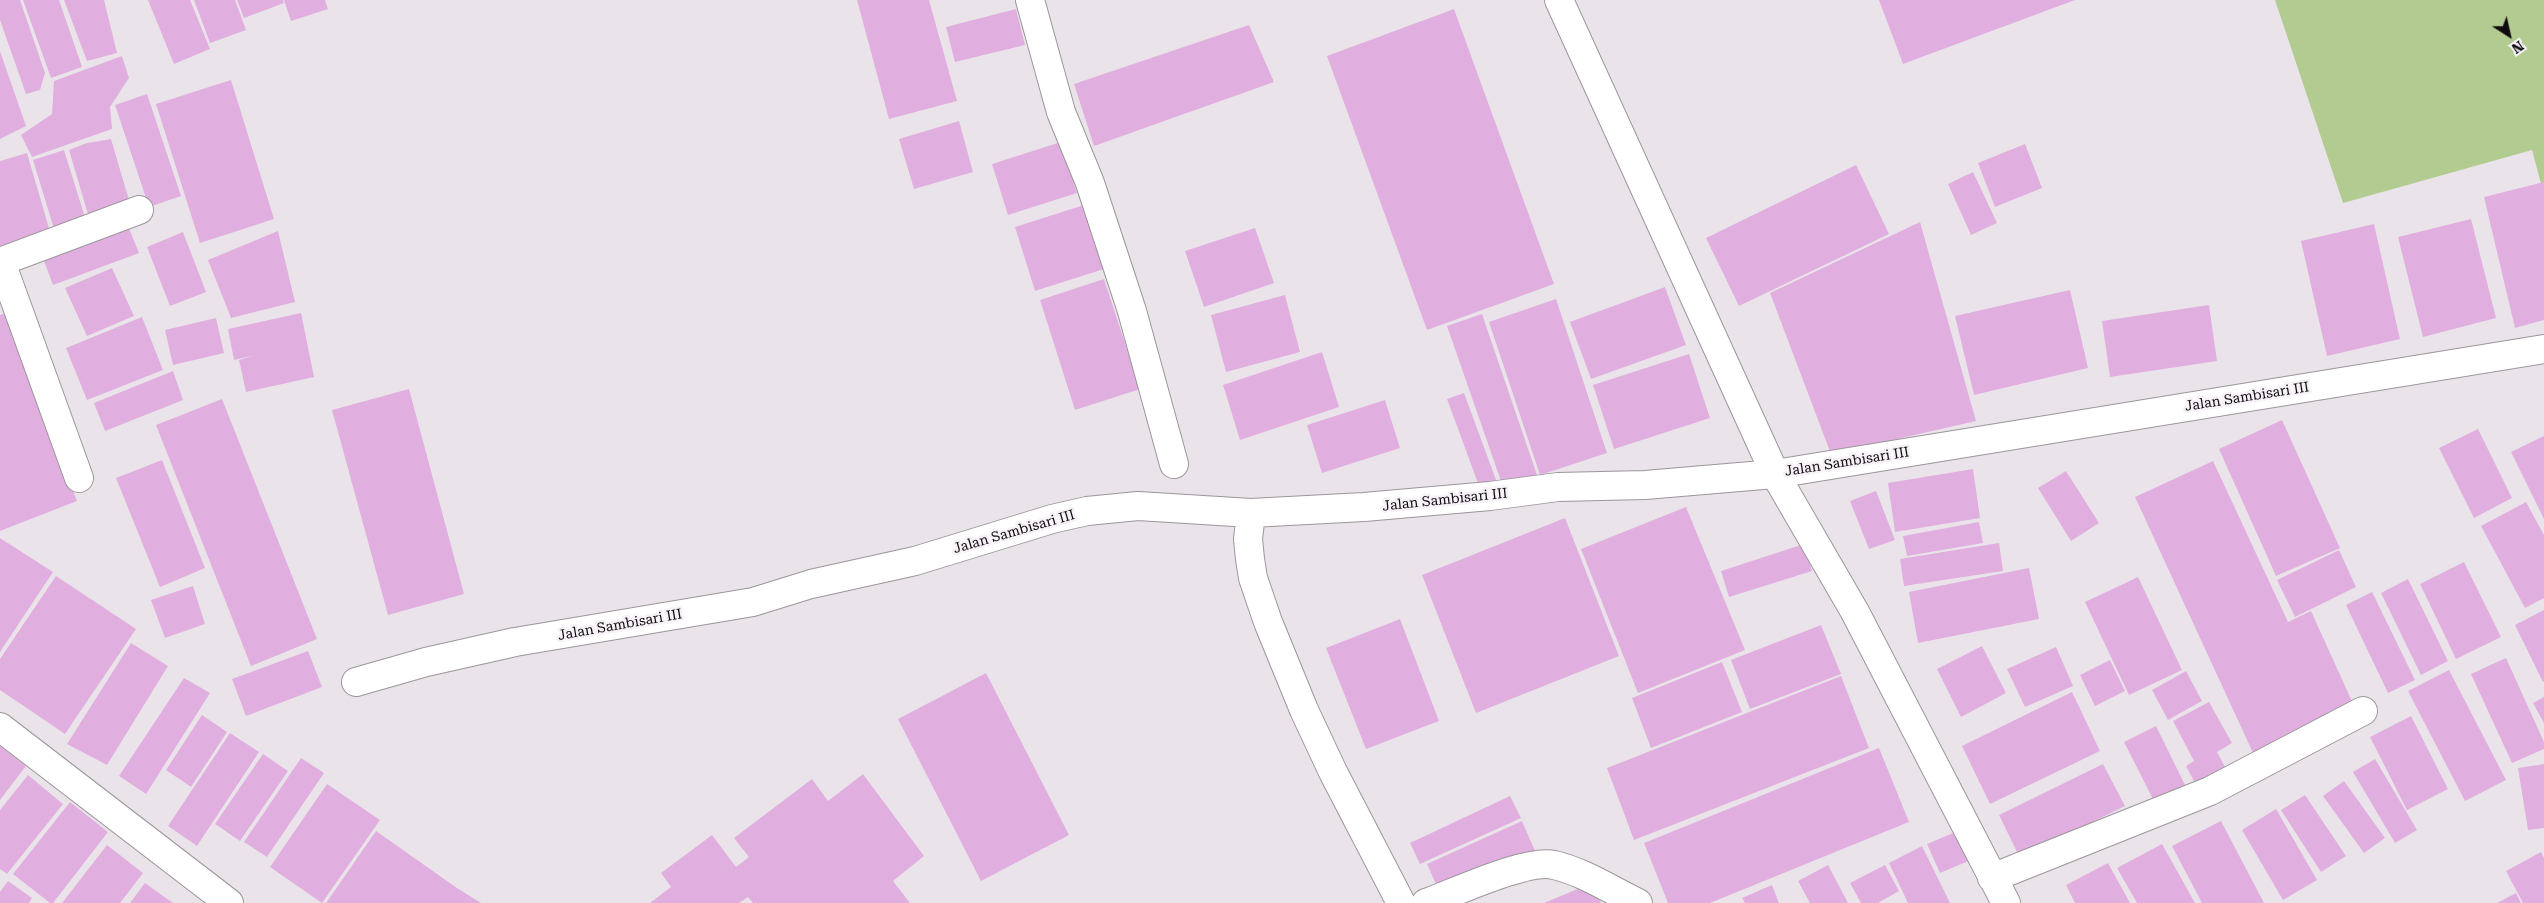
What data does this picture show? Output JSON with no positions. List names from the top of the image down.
{
  "streets": {
    "street": ["Jalan Sambisari III"]
  },
  "north": "bottom right"
}
